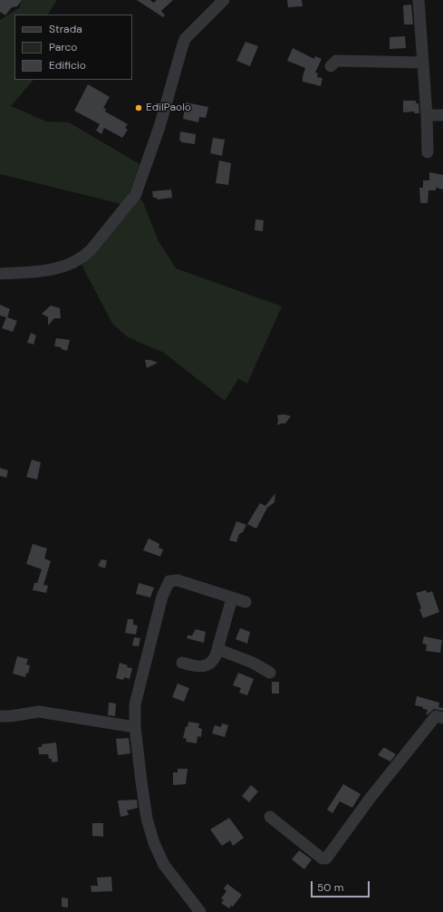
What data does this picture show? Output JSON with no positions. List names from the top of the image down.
{
  "places": ["EdilPaolo"],
  "legend": ["Strada", "Parco", "Edificio"],
  "scale_bar": "50 m"
}
